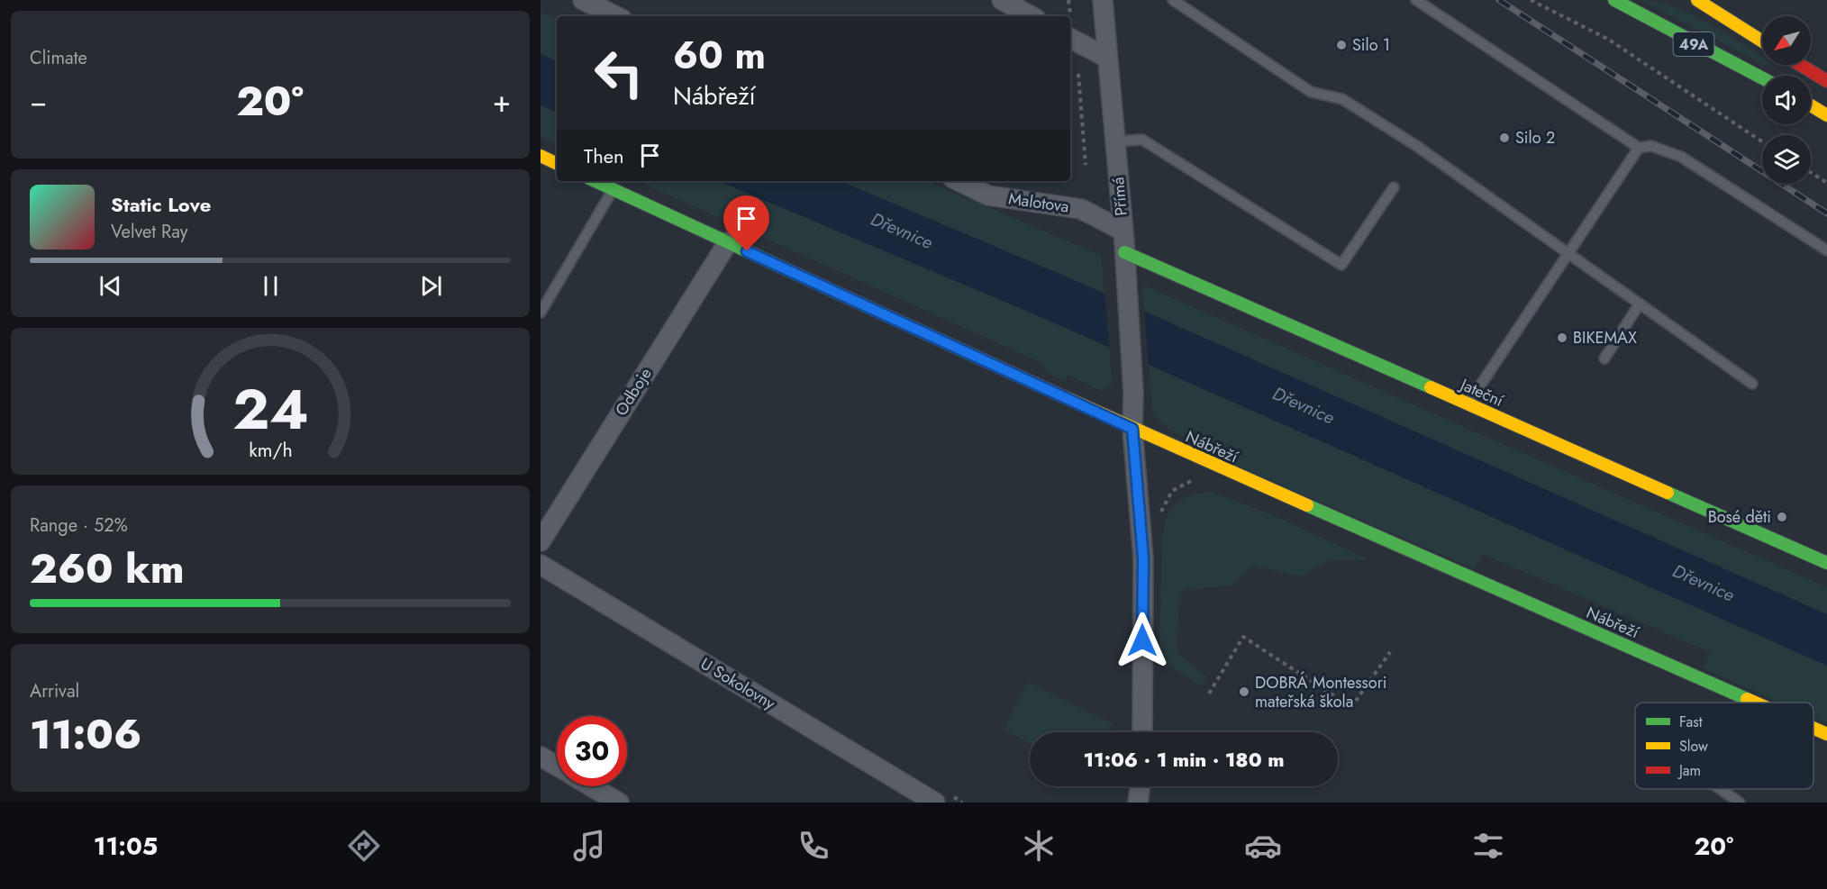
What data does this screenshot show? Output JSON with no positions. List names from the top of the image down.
{
  "streets": {
    "street": [
      "49A",
      "Přímá",
      "Malotova",
      "Odboje",
      "Jateční",
      "Nábřeží",
      "U Sokolovny"
    ]
  },
  "crossings": [
    ["Přímá", "Malotova"],
    ["Přímá", "Jateční"],
    ["Přímá", "Nábřeží"],
    ["Odboje", "Nábřeží"]
  ],
  "water": ["Dřevnice"],
  "places": [
    "Silo 1",
    "Silo 2",
    "BIKEMAX",
    "Bosé děti",
    "DOBRÁ Montessori mateřská škola"
  ],
  "legend": ["Fast", "Slow", "Jam"],
  "north": "bottom left",
  "page": {
    "tile": [
      "Climate",
      ["Range · 52%", "260 km"],
      ["Arrival", "11:06"]
    ],
    "turn": ["60 m", "Nábřeží"],
    "heat": ["−", "20°", "+"],
    "then": "Then",
    "song": ["Static Love", "Velvet Ray"],
    "limit": "30",
    "trip": "11:06 · 1 min · 180 m",
    "tabs": ["11:05", "20°"],
    "gauge": ["24", "km/h"]
  }
}
